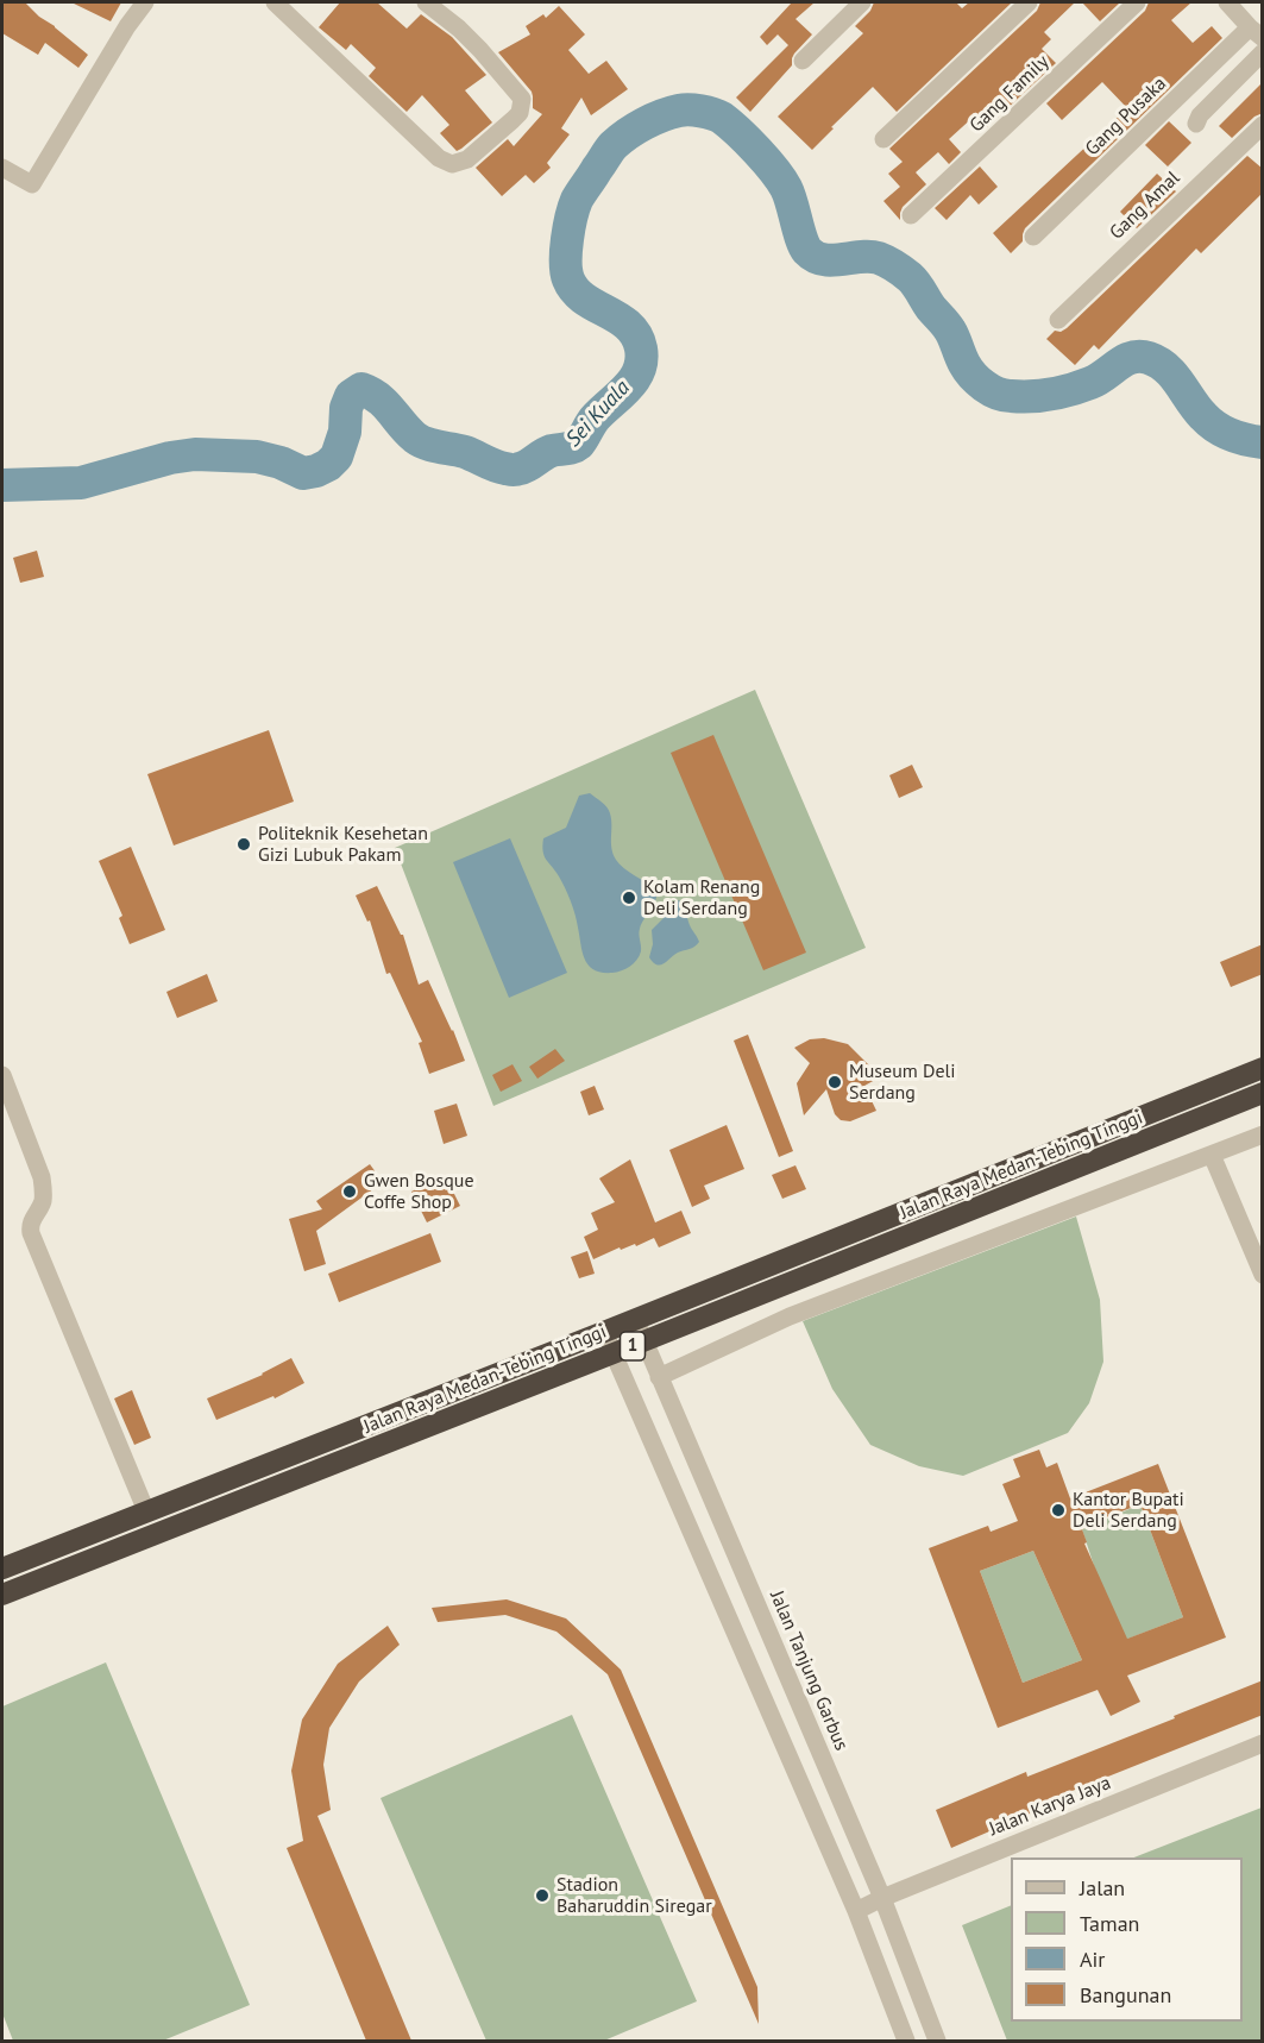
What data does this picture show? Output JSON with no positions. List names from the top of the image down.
{
  "streets": {
    "highway": ["Jalan Raya Medan-Tebing Tinggi", "1"],
    "street": [
      "Gang Family",
      "Gang Pusaka",
      "Gang Amal",
      "Jalan Tanjung Garbus",
      "Jalan Karya Jaya"
    ]
  },
  "crossings": [
    ["Jalan Raya Medan-Tebing Tinggi", "Jalan Tanjung Garbus"],
    ["Jalan Tanjung Garbus", "Jalan Karya Jaya"]
  ],
  "water": ["Sei Kuala"],
  "places": [
    "Politeknik Kesehetan Gizi Lubuk Pakam",
    "Kolam Renang Deli Serdang",
    "Museum Deli Serdang",
    "Gwen Bosque Coffe Shop",
    "Kantor Bupati Deli Serdang",
    "Stadion Baharuddin Siregar"
  ],
  "legend": [
    "Jalan",
    "Taman",
    "Air",
    "Bangunan"
  ]
}
